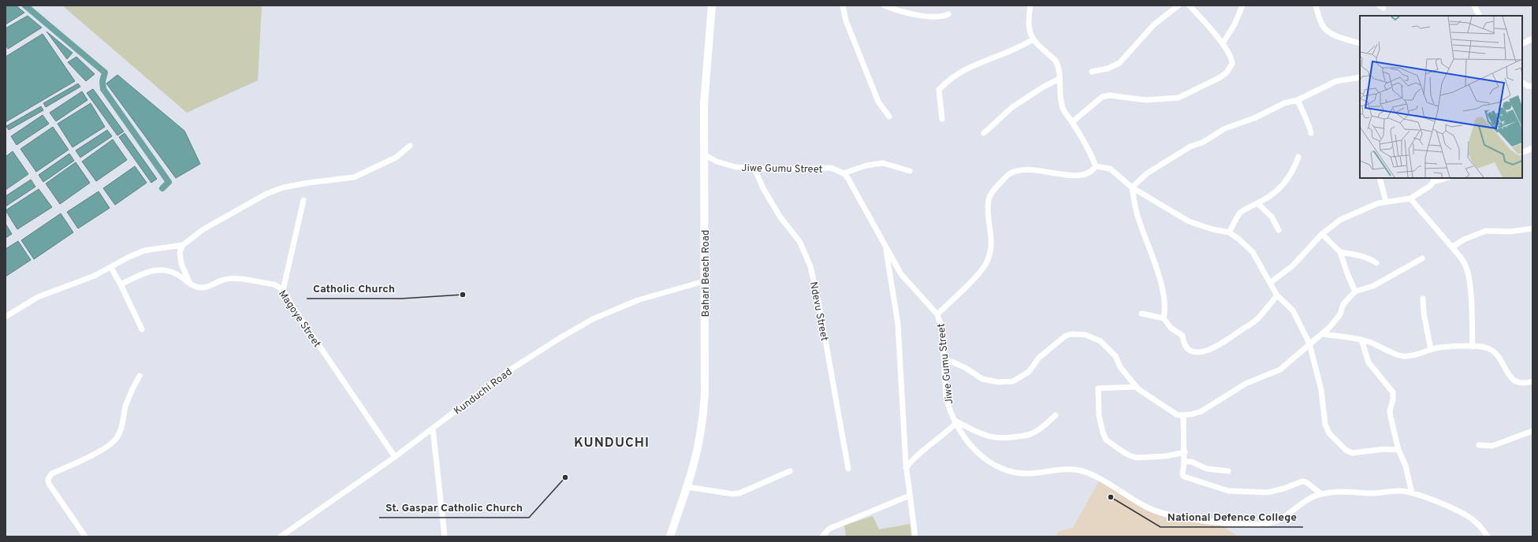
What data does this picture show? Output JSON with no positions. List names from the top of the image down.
{
  "streets": {
    "street": [
      "Jiwe Gumu Street",
      "Bahari Beach Road",
      "Ndevu Street",
      "Magoye Street",
      "Kunduchi Road"
    ]
  },
  "crossings": [
    ["Jiwe Gumu Street", "Bahari Beach Road"],
    ["Jiwe Gumu Street", "Ndevu Street"],
    ["Bahari Beach Road", "Kunduchi Road"],
    ["Magoye Street", "Kunduchi Road"]
  ],
  "districts": ["KUNDUCHI"],
  "places": ["Catholic Church", "St. Gaspar Catholic Church", "National Defence College"]
}
